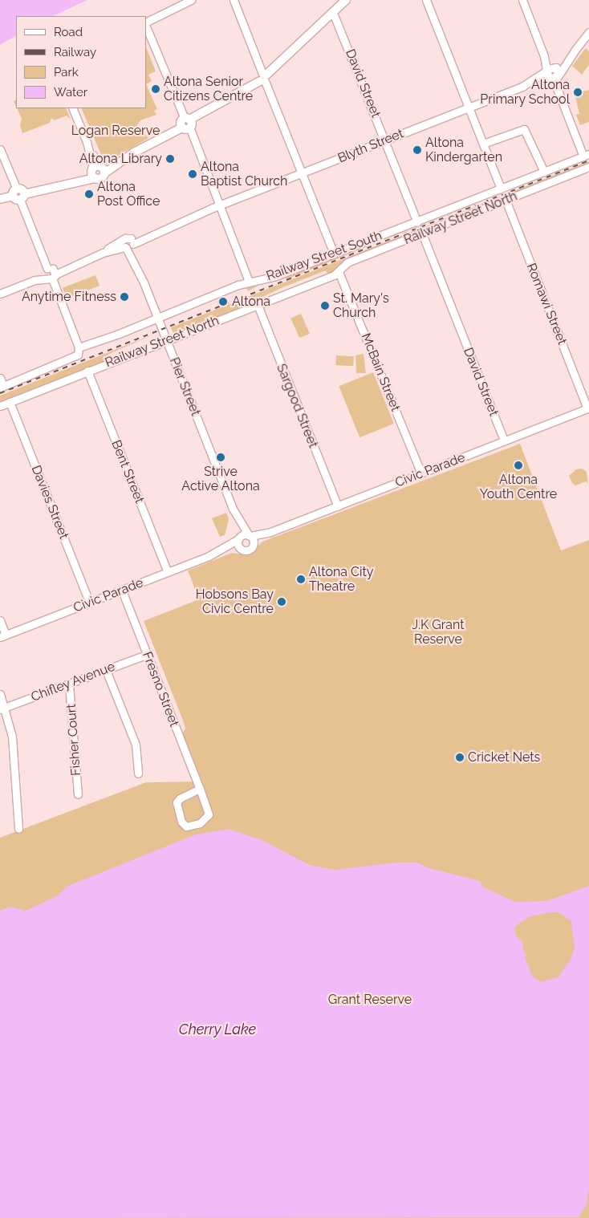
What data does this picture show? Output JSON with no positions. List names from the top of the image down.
{
  "streets": {
    "street": [
      "David Street",
      "Blyth Street",
      "Railway Street North",
      "Railway Street South",
      "Romawi Street",
      "McBain Street",
      "Pier Street",
      "Sargood Street",
      "Civic Parade",
      "Bent Street",
      "Davies Street",
      "Chifley Avenue",
      "Fresno Street",
      "Fisher Court"
    ]
  },
  "crossings": [
    ["David Street", "Blyth Street"],
    ["David Street", "Railway Street North"],
    ["David Street", "Railway Street South"],
    ["David Street", "Civic Parade"],
    ["Blyth Street", "Pier Street"],
    ["Railway Street North", "Romawi Street"],
    ["Railway Street North", "McBain Street"],
    ["Railway Street North", "Pier Street"],
    ["Railway Street North", "Sargood Street"],
    ["Railway Street North", "Bent Street"],
    ["Railway Street North", "Davies Street"],
    ["Railway Street South", "Pier Street"],
    ["Romawi Street", "Civic Parade"],
    ["McBain Street", "Civic Parade"],
    ["Pier Street", "Civic Parade"],
    ["Sargood Street", "Civic Parade"],
    ["Civic Parade", "Bent Street"],
    ["Civic Parade", "Davies Street"],
    ["Civic Parade", "Fresno Street"],
    ["Chifley Avenue", "Fresno Street"],
    ["Chifley Avenue", "Fisher Court"]
  ],
  "water": ["Cherry Lake"],
  "parks": ["Logan Reserve", "J.K Grant Reserve", "Grant Reserve"],
  "places": [
    "Altona Senior Citizens Centre",
    "Altona Primary School",
    "Altona Kindergarten",
    "Altona Library",
    "Altona Baptist Church",
    "Altona Post Office",
    "Anytime Fitness",
    "Altona",
    "St. Mary's Church",
    "Strive Active Altona",
    "Altona Youth Centre",
    "Altona City Theatre",
    "Hobsons Bay Civic Centre",
    "Cricket Nets"
  ],
  "legend": [
    "Road",
    "Railway",
    "Park",
    "Water"
  ]
}
